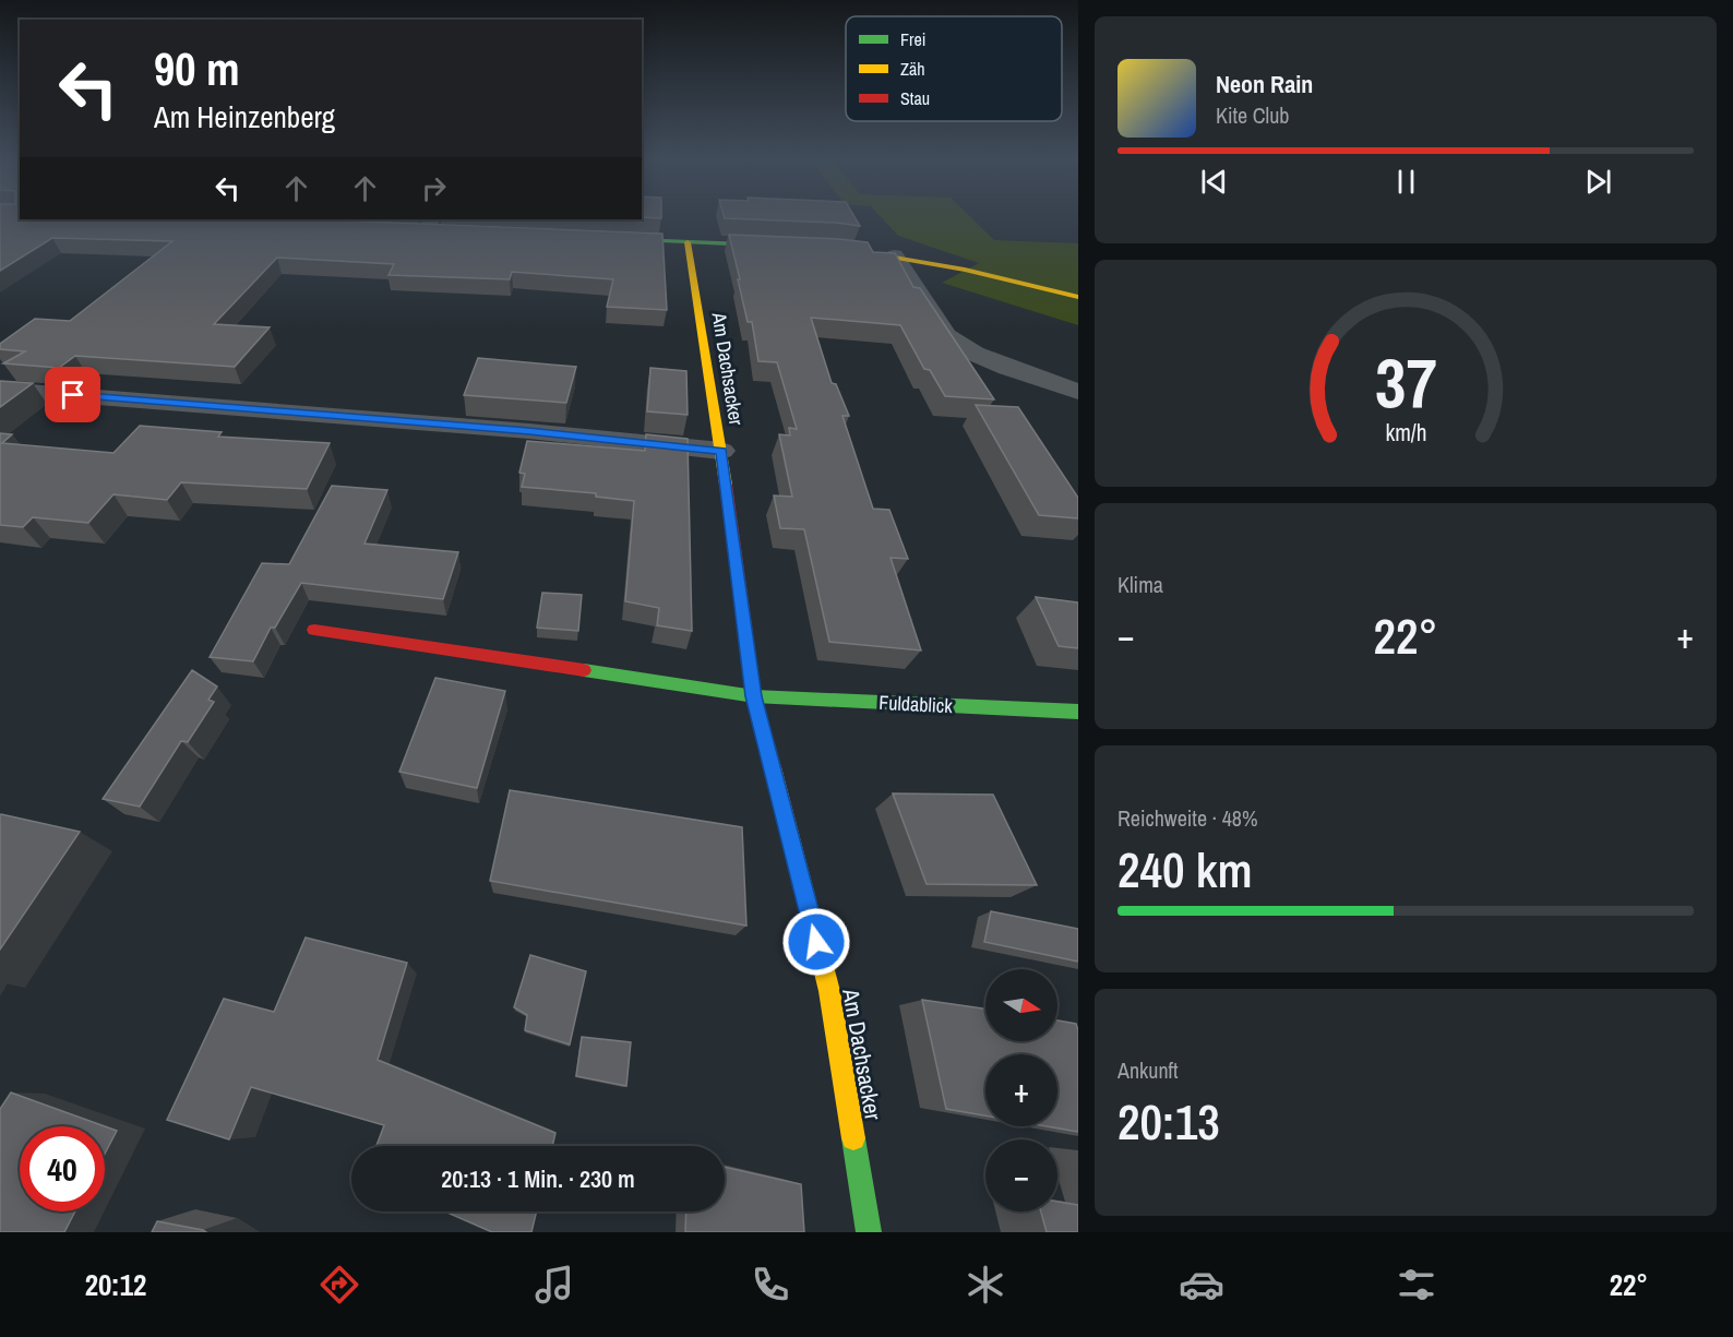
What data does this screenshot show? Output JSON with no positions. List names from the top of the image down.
{
  "streets": {
    "street": ["Am Dachsacker", "Fuldablick"]
  },
  "crossings": [
    ["Am Dachsacker", "Fuldablick"]
  ],
  "legend": ["Frei", "Zäh", "Stau"],
  "north": "right",
  "page": {
    "turn": ["90 m", "Am Heinzenberg"],
    "song": ["Neon Rain", "Kite Club"],
    "tile": [
      "Klima",
      ["Reichweite · 48%", "240 km"],
      ["Ankunft", "20:13"]
    ],
    "heat": ["−", "22°", "+"],
    "map_buttons": ["+", "−"],
    "limit": "40",
    "trip": "20:13 · 1 Min. · 230 m",
    "tabs": ["20:12", "22°"],
    "gauge": ["37", "km/h"]
  }
}
